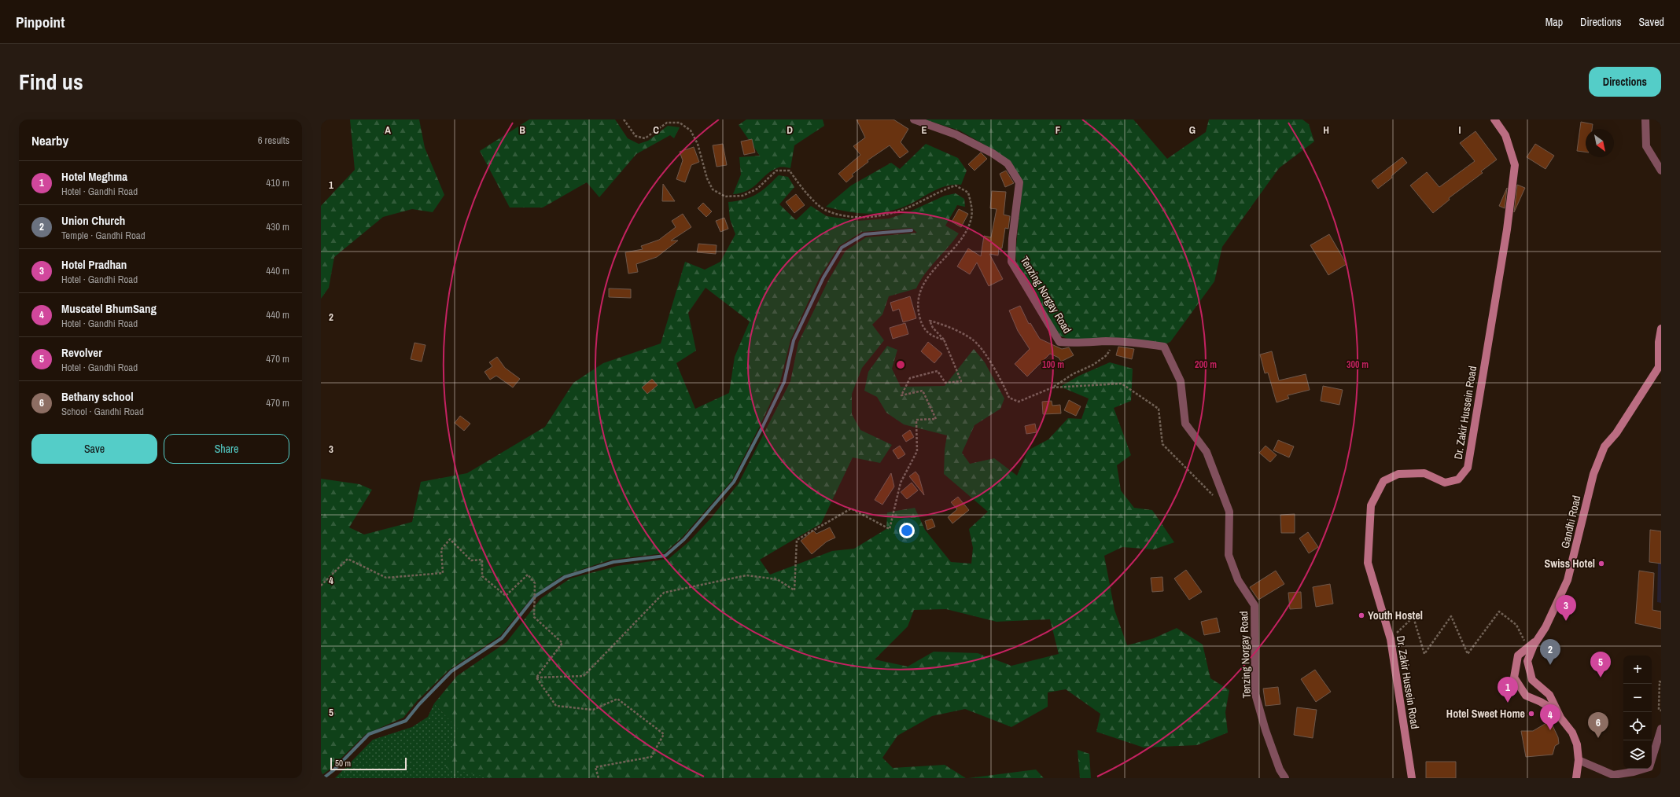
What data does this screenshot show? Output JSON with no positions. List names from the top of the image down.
{
  "streets": {
    "street": ["Tenzing Norgay Road", "Dr. Zakir Hussein Road", "Gandhi Road"]
  },
  "places": ["Swiss Hotel", "Youth Hostel", "Hotel Sweet Home"],
  "scale_bar": "50 m",
  "north": "bottom right",
  "page": {
    "header": "Pinpoint",
    "nav": ["Map", "Directions", "Saved"],
    "title": "Find us",
    "buttons": [
      "Directions",
      ["Save", "Share"]
    ],
    "heading": ["Nearby", "6 results"],
    "list": [
      {
        "mark": "1",
        "name": "Hotel Meghma",
        "note": "Hotel · Gandhi Road",
        "value": "410 m"
      },
      {
        "mark": "2",
        "name": "Union Church",
        "note": "Temple · Gandhi Road",
        "value": "430 m"
      },
      {
        "mark": "3",
        "name": "Hotel Pradhan",
        "note": "Hotel · Gandhi Road",
        "value": "440 m"
      },
      {
        "mark": "4",
        "name": "Muscatel BhumSang",
        "note": "Hotel · Gandhi Road",
        "value": "440 m"
      },
      {
        "mark": "5",
        "name": "Revolver",
        "note": "Hotel · Gandhi Road",
        "value": "470 m"
      },
      {
        "mark": "6",
        "name": "Bethany school",
        "note": "School · Gandhi Road",
        "value": "470 m"
      }
    ],
    "pins": [
      "3",
      "2",
      "5",
      "1",
      "4",
      "6"
    ],
    "map_buttons": ["+", "−"],
    "scale": "50 m"
  },
  "grid": {
    "columns": [
      "A",
      "B",
      "C",
      "D",
      "E",
      "F",
      "G",
      "H",
      "I"
    ],
    "rows": [
      "1",
      "2",
      "3",
      "4",
      "5"
    ]
  },
  "rings": ["100 m", "200 m", "300 m"]
}
